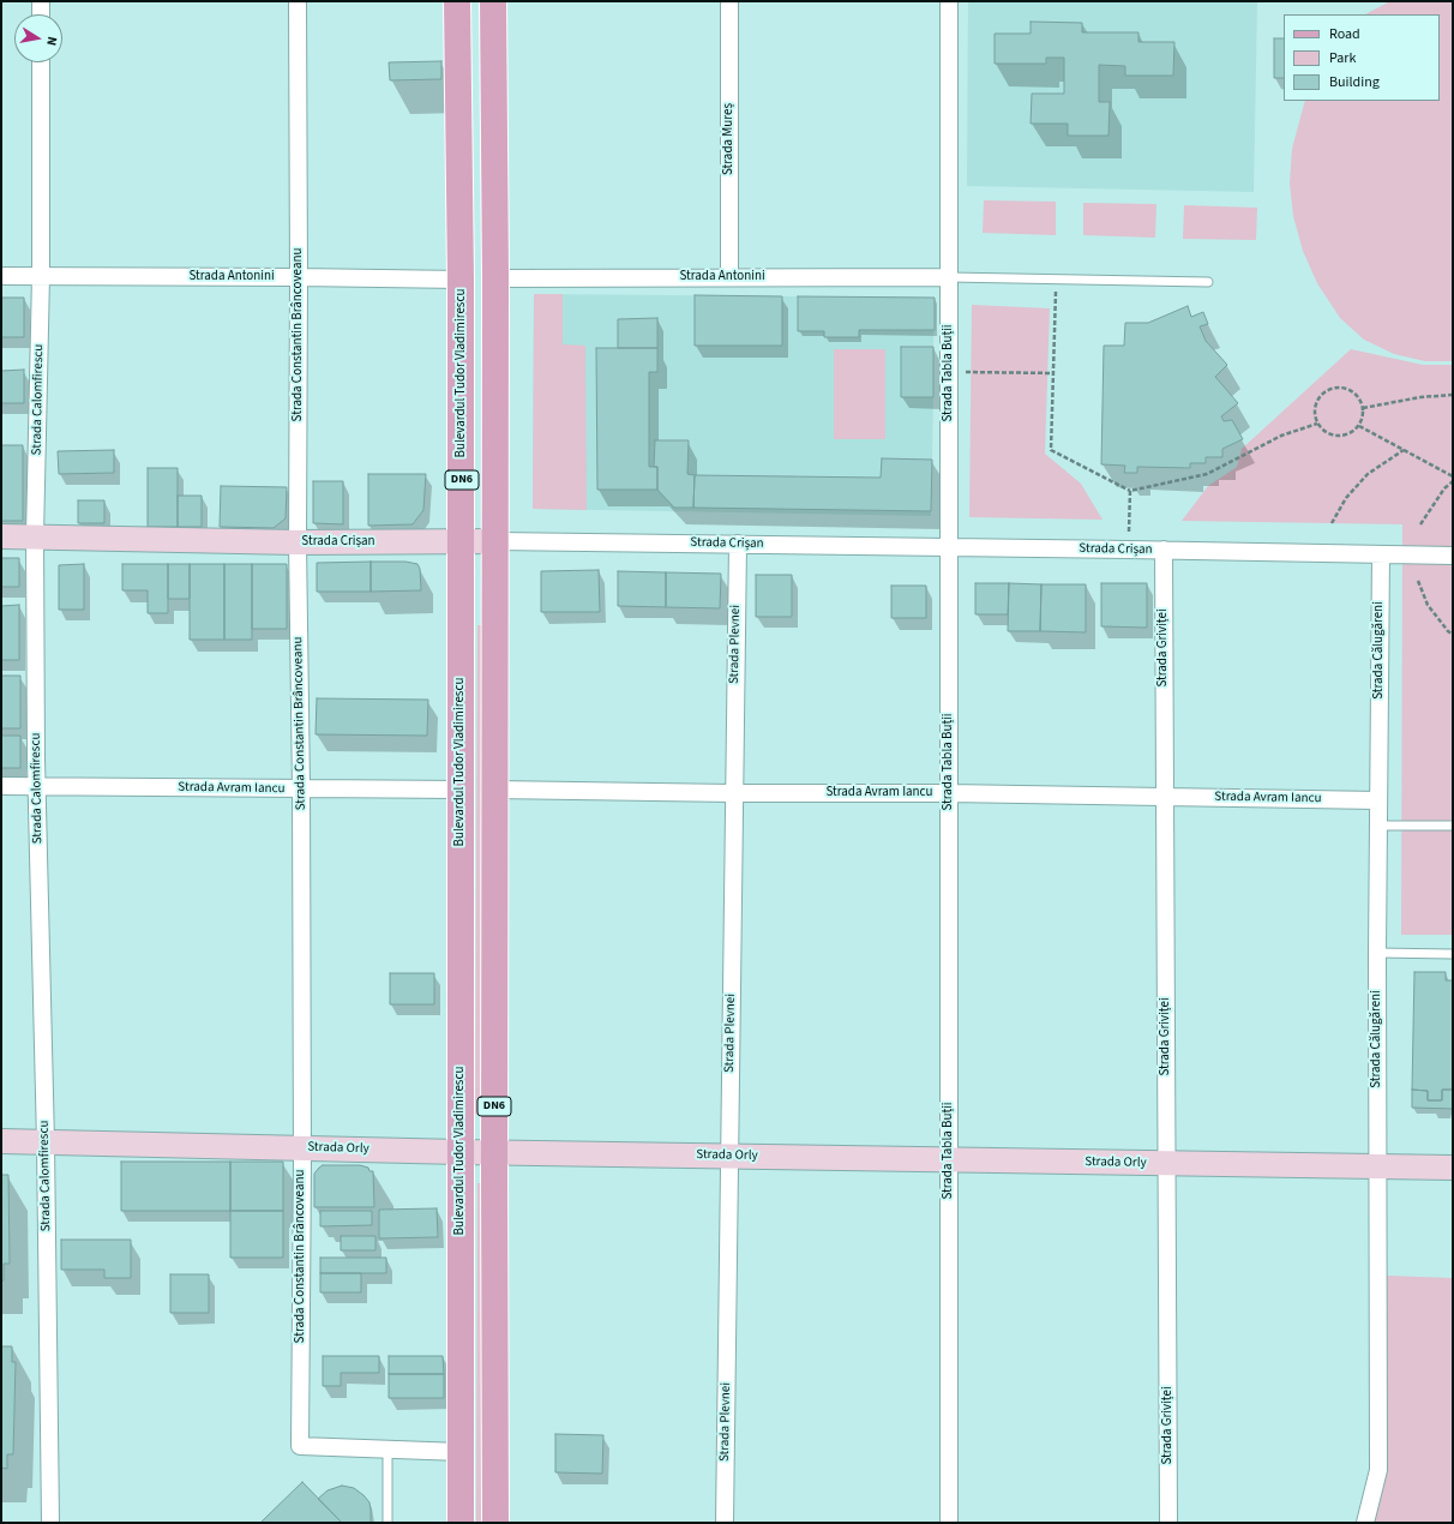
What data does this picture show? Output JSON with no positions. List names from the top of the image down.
{
  "streets": {
    "main road": ["Bulevardul Tudor Vladimirescu", "DN6"],
    "street": [
      "Strada Mureș",
      "Strada Antonini",
      "Strada Constantin Brâncoveanu",
      "Strada Tabla Buții",
      "Strada Calomfirescu",
      "Strada Crișan",
      "Strada Plevnei",
      "Strada Griviței",
      "Strada Călugăreni",
      "Strada Avram Iancu",
      "Strada Orly"
    ]
  },
  "crossings": [
    ["Strada Mureș", "Strada Antonini"],
    ["Strada Antonini", "Strada Constantin Brâncoveanu"],
    ["Strada Antonini", "Bulevardul Tudor Vladimirescu"],
    ["Strada Antonini", "Strada Tabla Buții"],
    ["Strada Antonini", "Strada Calomfirescu"],
    ["Strada Antonini", "DN6"],
    ["Strada Constantin Brâncoveanu", "Strada Crișan"],
    ["Strada Constantin Brâncoveanu", "Strada Avram Iancu"],
    ["Strada Constantin Brâncoveanu", "Strada Orly"],
    ["Bulevardul Tudor Vladimirescu", "Strada Crișan"],
    ["Bulevardul Tudor Vladimirescu", "Strada Avram Iancu"],
    ["Bulevardul Tudor Vladimirescu", "Strada Orly"],
    ["Strada Tabla Buții", "Strada Crișan"],
    ["Strada Tabla Buții", "Strada Avram Iancu"],
    ["Strada Tabla Buții", "Strada Orly"],
    ["Strada Calomfirescu", "Strada Crișan"],
    ["Strada Calomfirescu", "Strada Avram Iancu"],
    ["Strada Calomfirescu", "Strada Orly"],
    ["DN6", "Strada Crișan"],
    ["DN6", "Strada Avram Iancu"],
    ["DN6", "Strada Orly"],
    ["Strada Crișan", "Strada Plevnei"],
    ["Strada Crișan", "Strada Griviței"],
    ["Strada Crișan", "Strada Călugăreni"],
    ["Strada Plevnei", "Strada Avram Iancu"],
    ["Strada Plevnei", "Strada Orly"],
    ["Strada Griviței", "Strada Avram Iancu"],
    ["Strada Griviței", "Strada Orly"],
    ["Strada Călugăreni", "Strada Avram Iancu"],
    ["Strada Călugăreni", "Strada Orly"]
  ],
  "legend": ["Road", "Park", "Building"],
  "north": "right"
}
